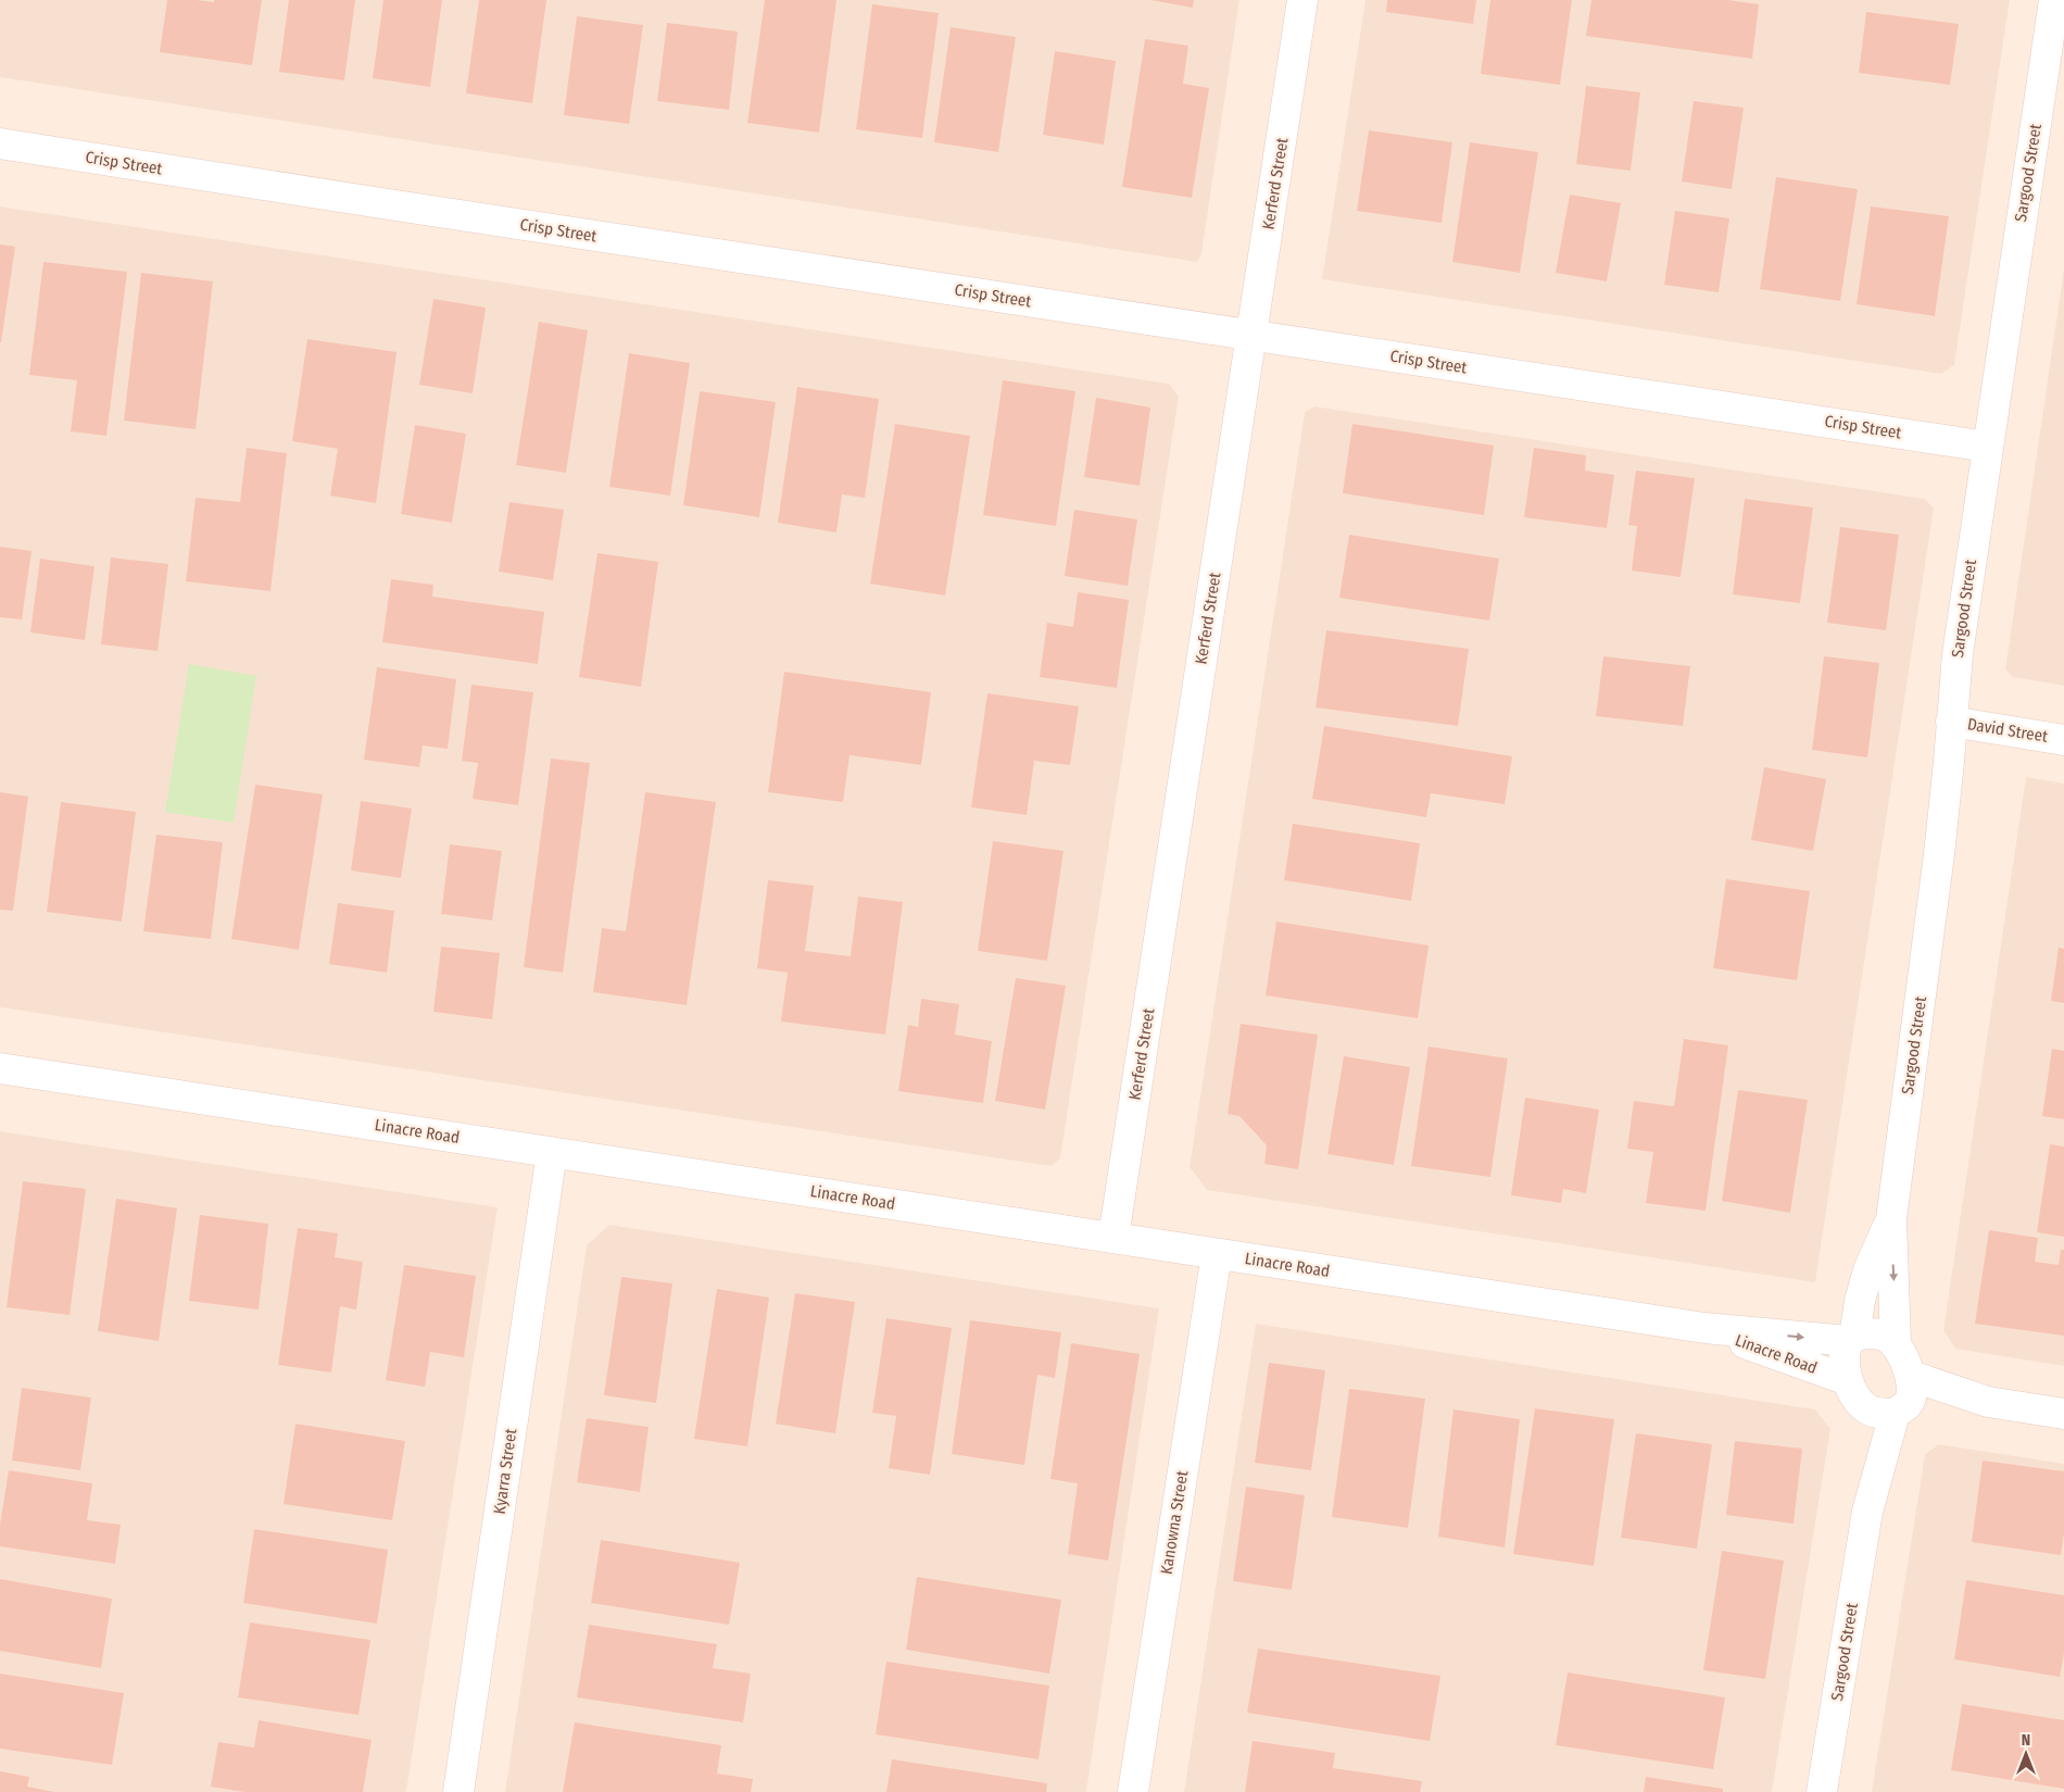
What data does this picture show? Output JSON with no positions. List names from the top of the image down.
{
  "streets": {
    "street": [
      "Crisp Street",
      "Sargood Street",
      "Kerferd Street",
      "David Street",
      "Linacre Road",
      "Kyarra Street",
      "Kanowna Street"
    ]
  },
  "crossings": [
    ["Crisp Street", "Sargood Street"],
    ["Crisp Street", "Kerferd Street"],
    ["Sargood Street", "David Street"],
    ["Sargood Street", "Linacre Road"],
    ["Kerferd Street", "Linacre Road"],
    ["Linacre Road", "Kyarra Street"],
    ["Linacre Road", "Kanowna Street"]
  ],
  "north": "top"
}
